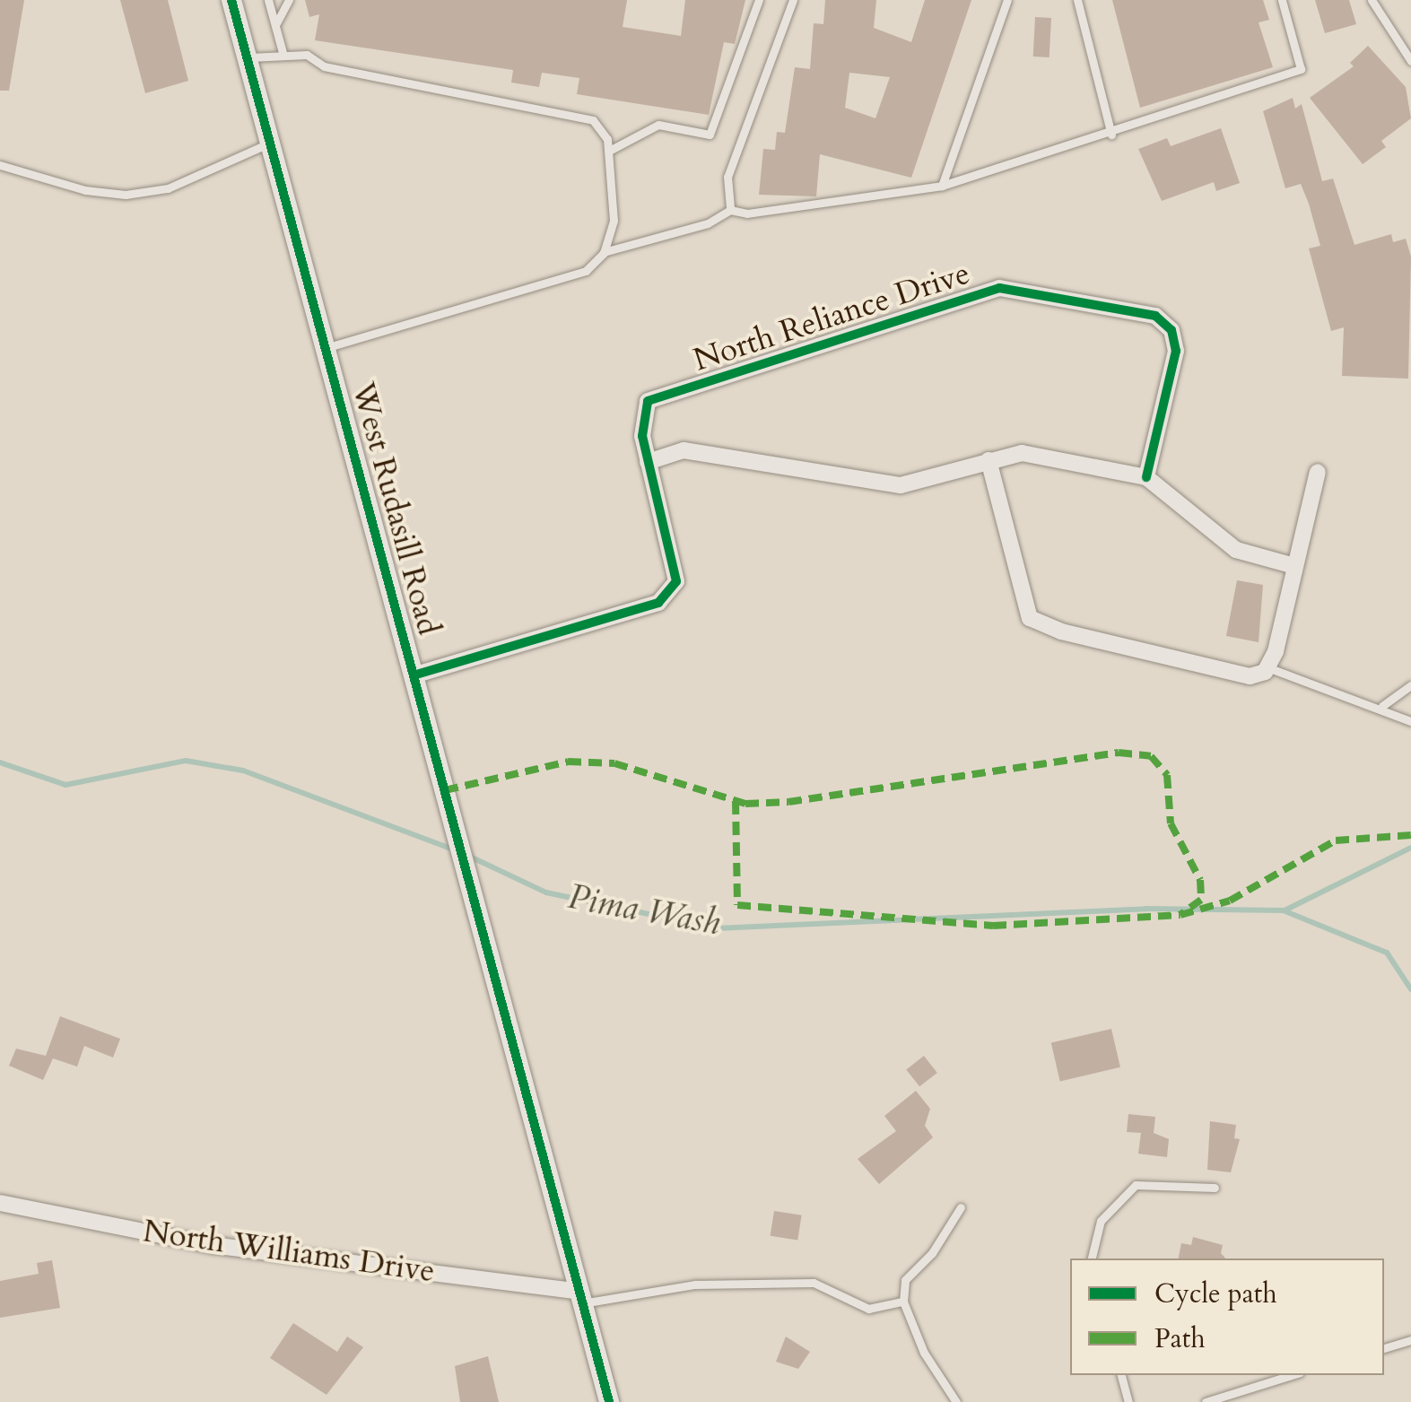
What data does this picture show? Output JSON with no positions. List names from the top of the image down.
{
  "streets": {
    "street": ["North Reliance Drive", "West Rudasill Road", "North Williams Drive"]
  },
  "crossings": [
    ["West Rudasill Road", "North Williams Drive"]
  ],
  "water": ["Pima Wash"],
  "legend": ["Cycle path", "Path"]
}
